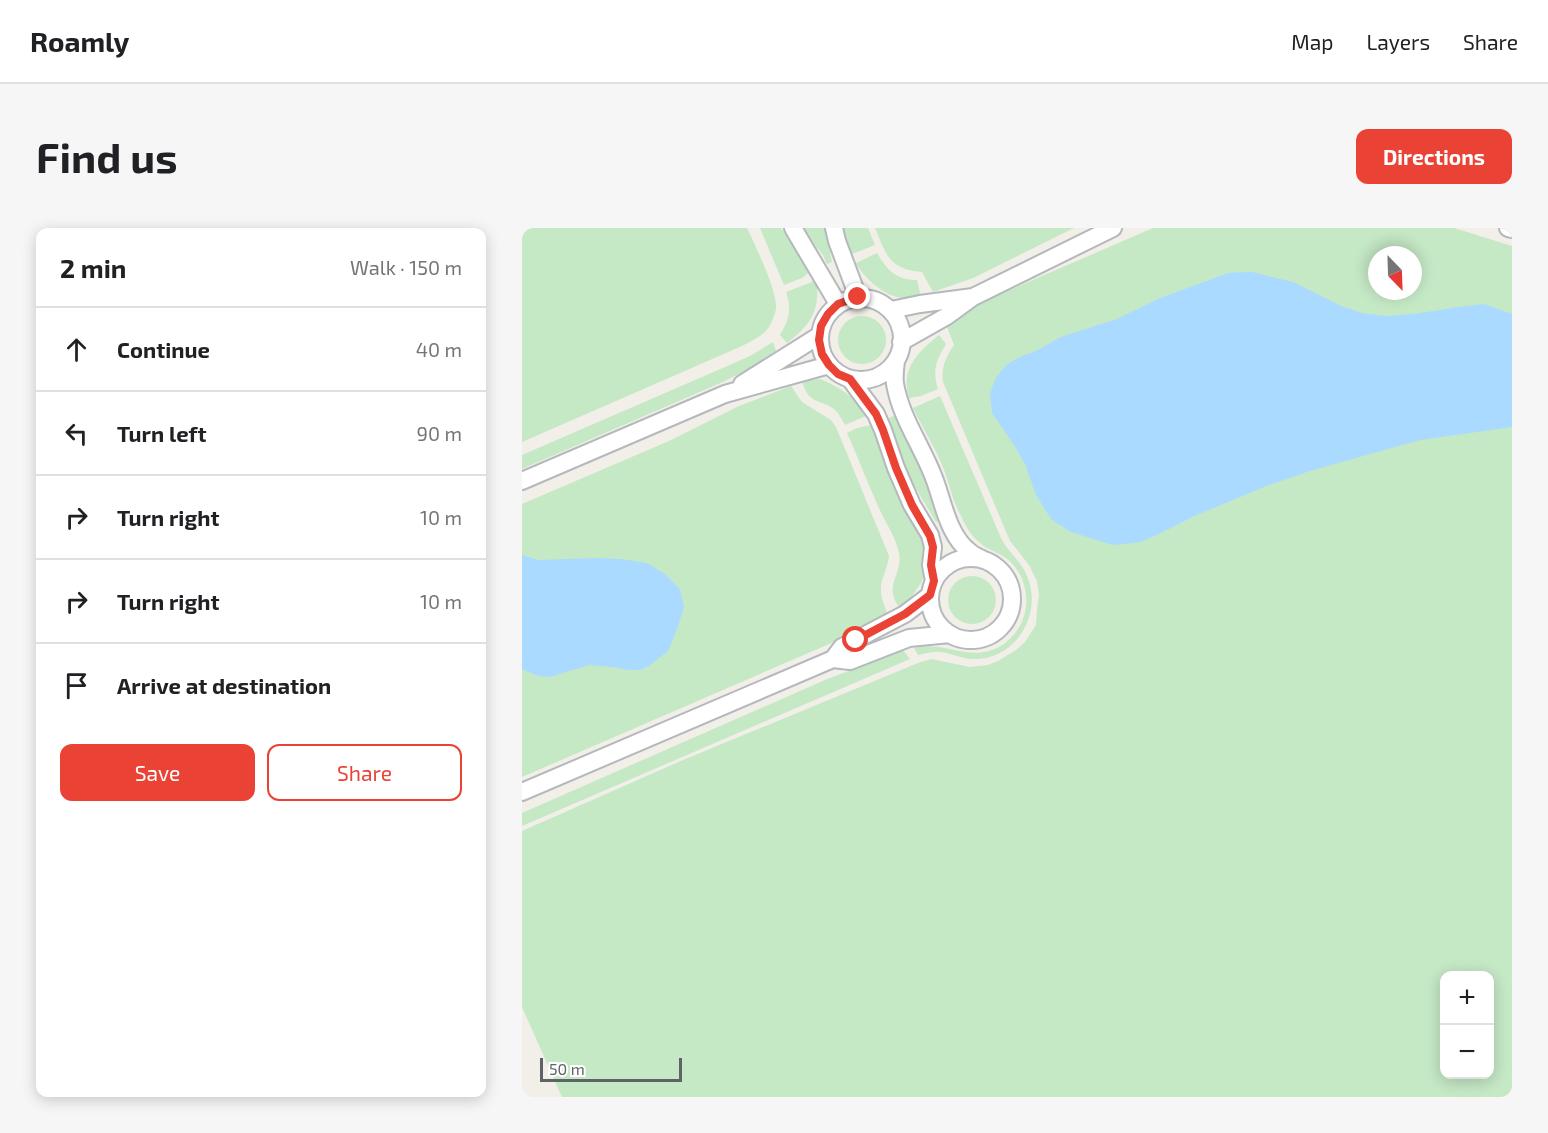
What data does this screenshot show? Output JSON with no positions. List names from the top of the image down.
{
  "scale_bar": "50 m",
  "north": "bottom right",
  "page": {
    "header": "Roamly",
    "nav": ["Map", "Layers", "Share"],
    "buttons": [
      "Directions",
      ["Save", "Share"]
    ],
    "title": "Find us",
    "heading": ["2 min", "Walk · 150 m"],
    "list": [
      ["Continue", "40 m"],
      ["Turn left", "90 m"],
      ["Turn right", "10 m"],
      ["Turn right", "10 m"],
      "Arrive at destination"
    ],
    "map_buttons": ["+", "−"],
    "scale": "50 m"
  }
}
